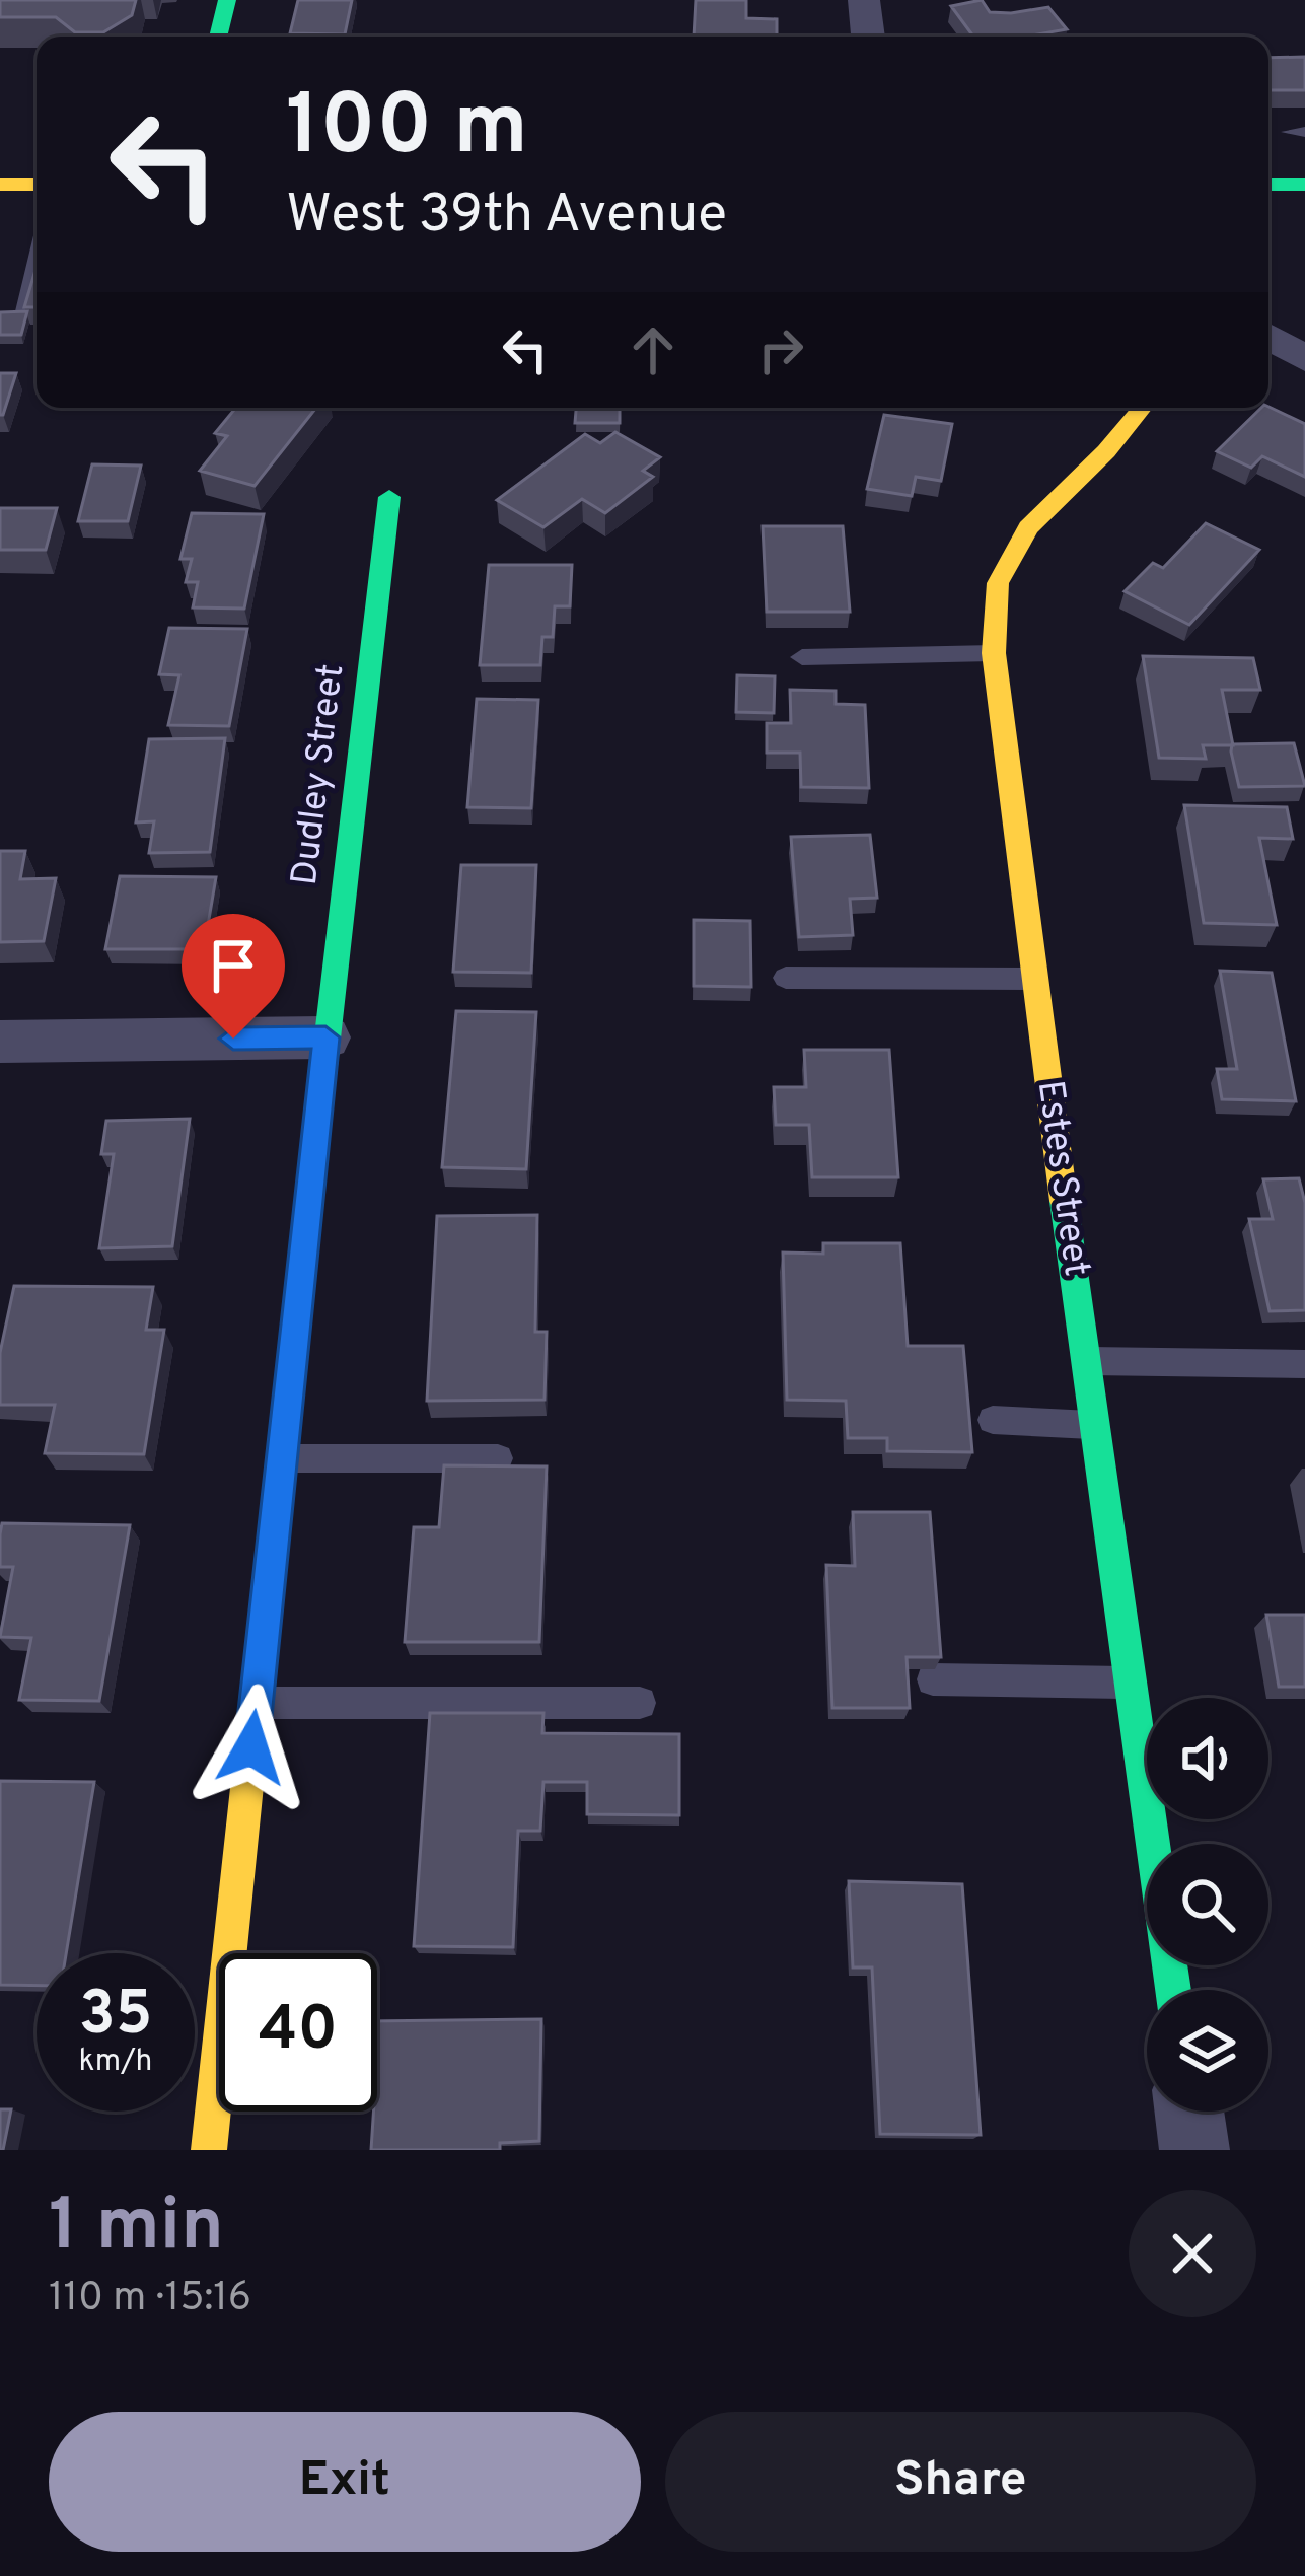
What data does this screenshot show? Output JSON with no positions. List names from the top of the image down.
{
  "streets": {
    "street": ["Dudley Street", "Estes Street"]
  },
  "page": {
    "turn": ["100 m", "West 39th Avenue"],
    "speed": "35 km/h",
    "limit": "40",
    "heading": ["1 min", "110 m · 15:16"],
    "buttons": ["Exit", "Share"]
  }
}
